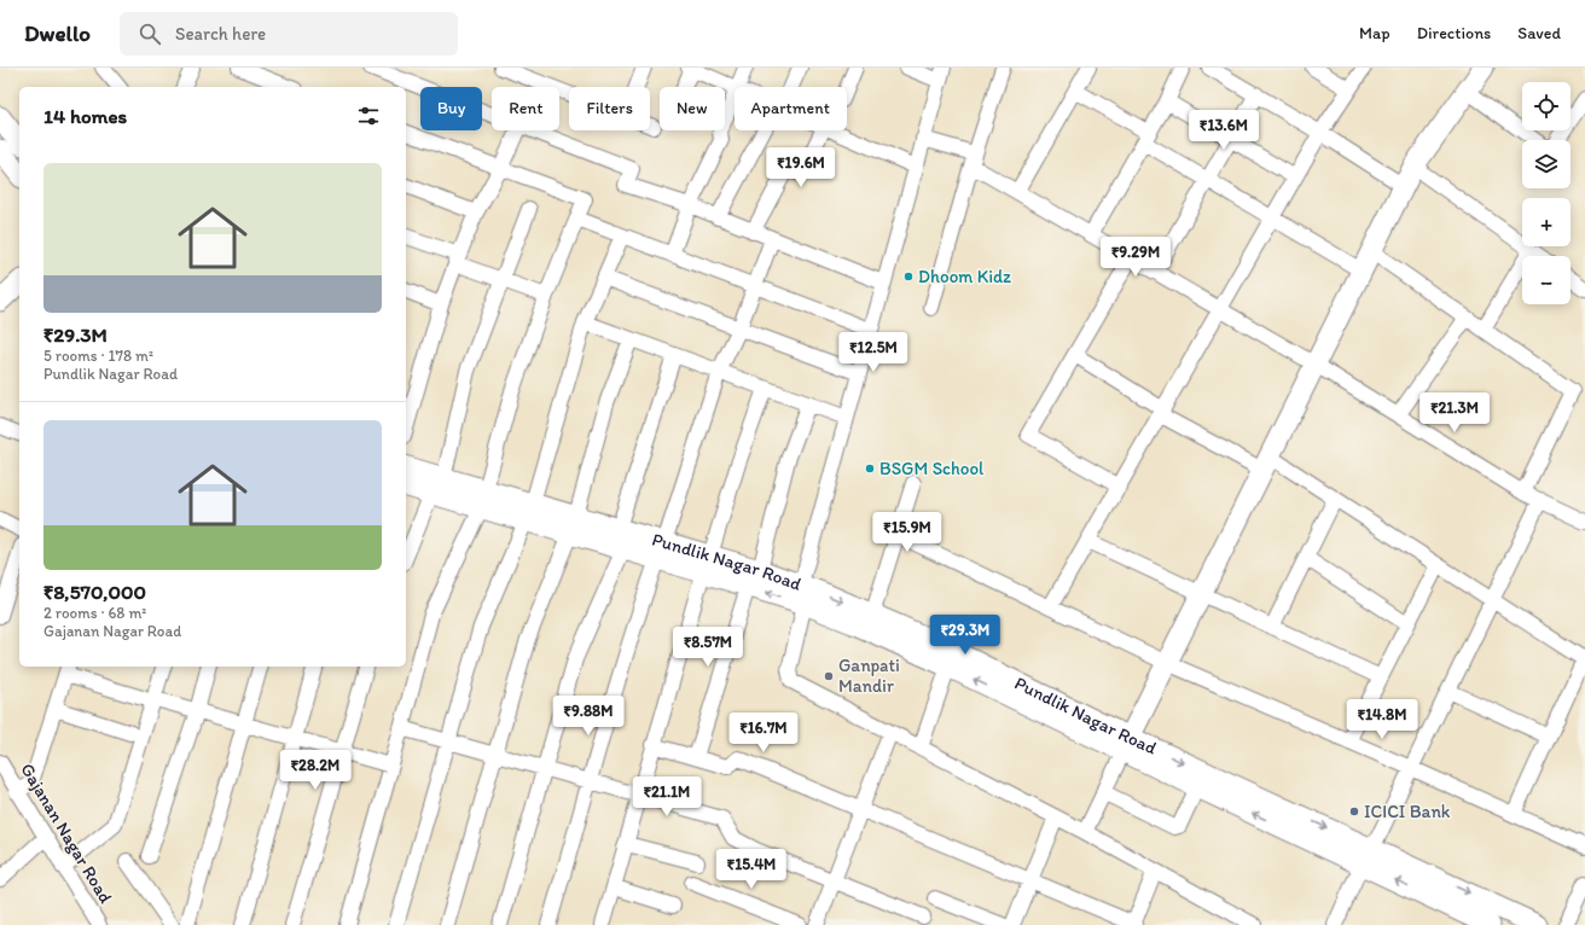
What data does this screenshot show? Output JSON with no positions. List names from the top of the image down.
{
  "streets": {
    "main road": ["Pundlik Nagar Road"],
    "street": ["Gajanan Nagar Road"]
  },
  "places": [
    "Dhoom Kidz",
    "BSGM School",
    "Ganpati Mandir",
    "ICICI Bank"
  ],
  "page": {
    "header": "Dwello",
    "search": "Search here",
    "nav": ["Map", "Directions", "Saved"],
    "map_buttons": ["+", "−"],
    "chip": [
      "Buy",
      "Rent",
      "Filters",
      "New",
      "Apartment"
    ],
    "heading": "14 homes",
    "price": [
      "₹13.6M",
      "₹19.6M",
      "₹9.29M",
      "₹12.5M",
      "₹21.3M",
      "₹15.9M",
      "₹29.3M",
      "₹8.57M",
      "₹9.88M",
      "₹14.8M",
      "₹16.7M",
      "₹28.2M",
      "₹21.1M",
      "₹15.4M"
    ],
    "list": [
      {
        "name": "₹29.3M",
        "note": "5 rooms · 178 m² · Pundlik Nagar Road"
      },
      {
        "name": "₹8,570,000",
        "note": "2 rooms · 68 m² · Gajanan Nagar Road"
      }
    ]
  }
}
